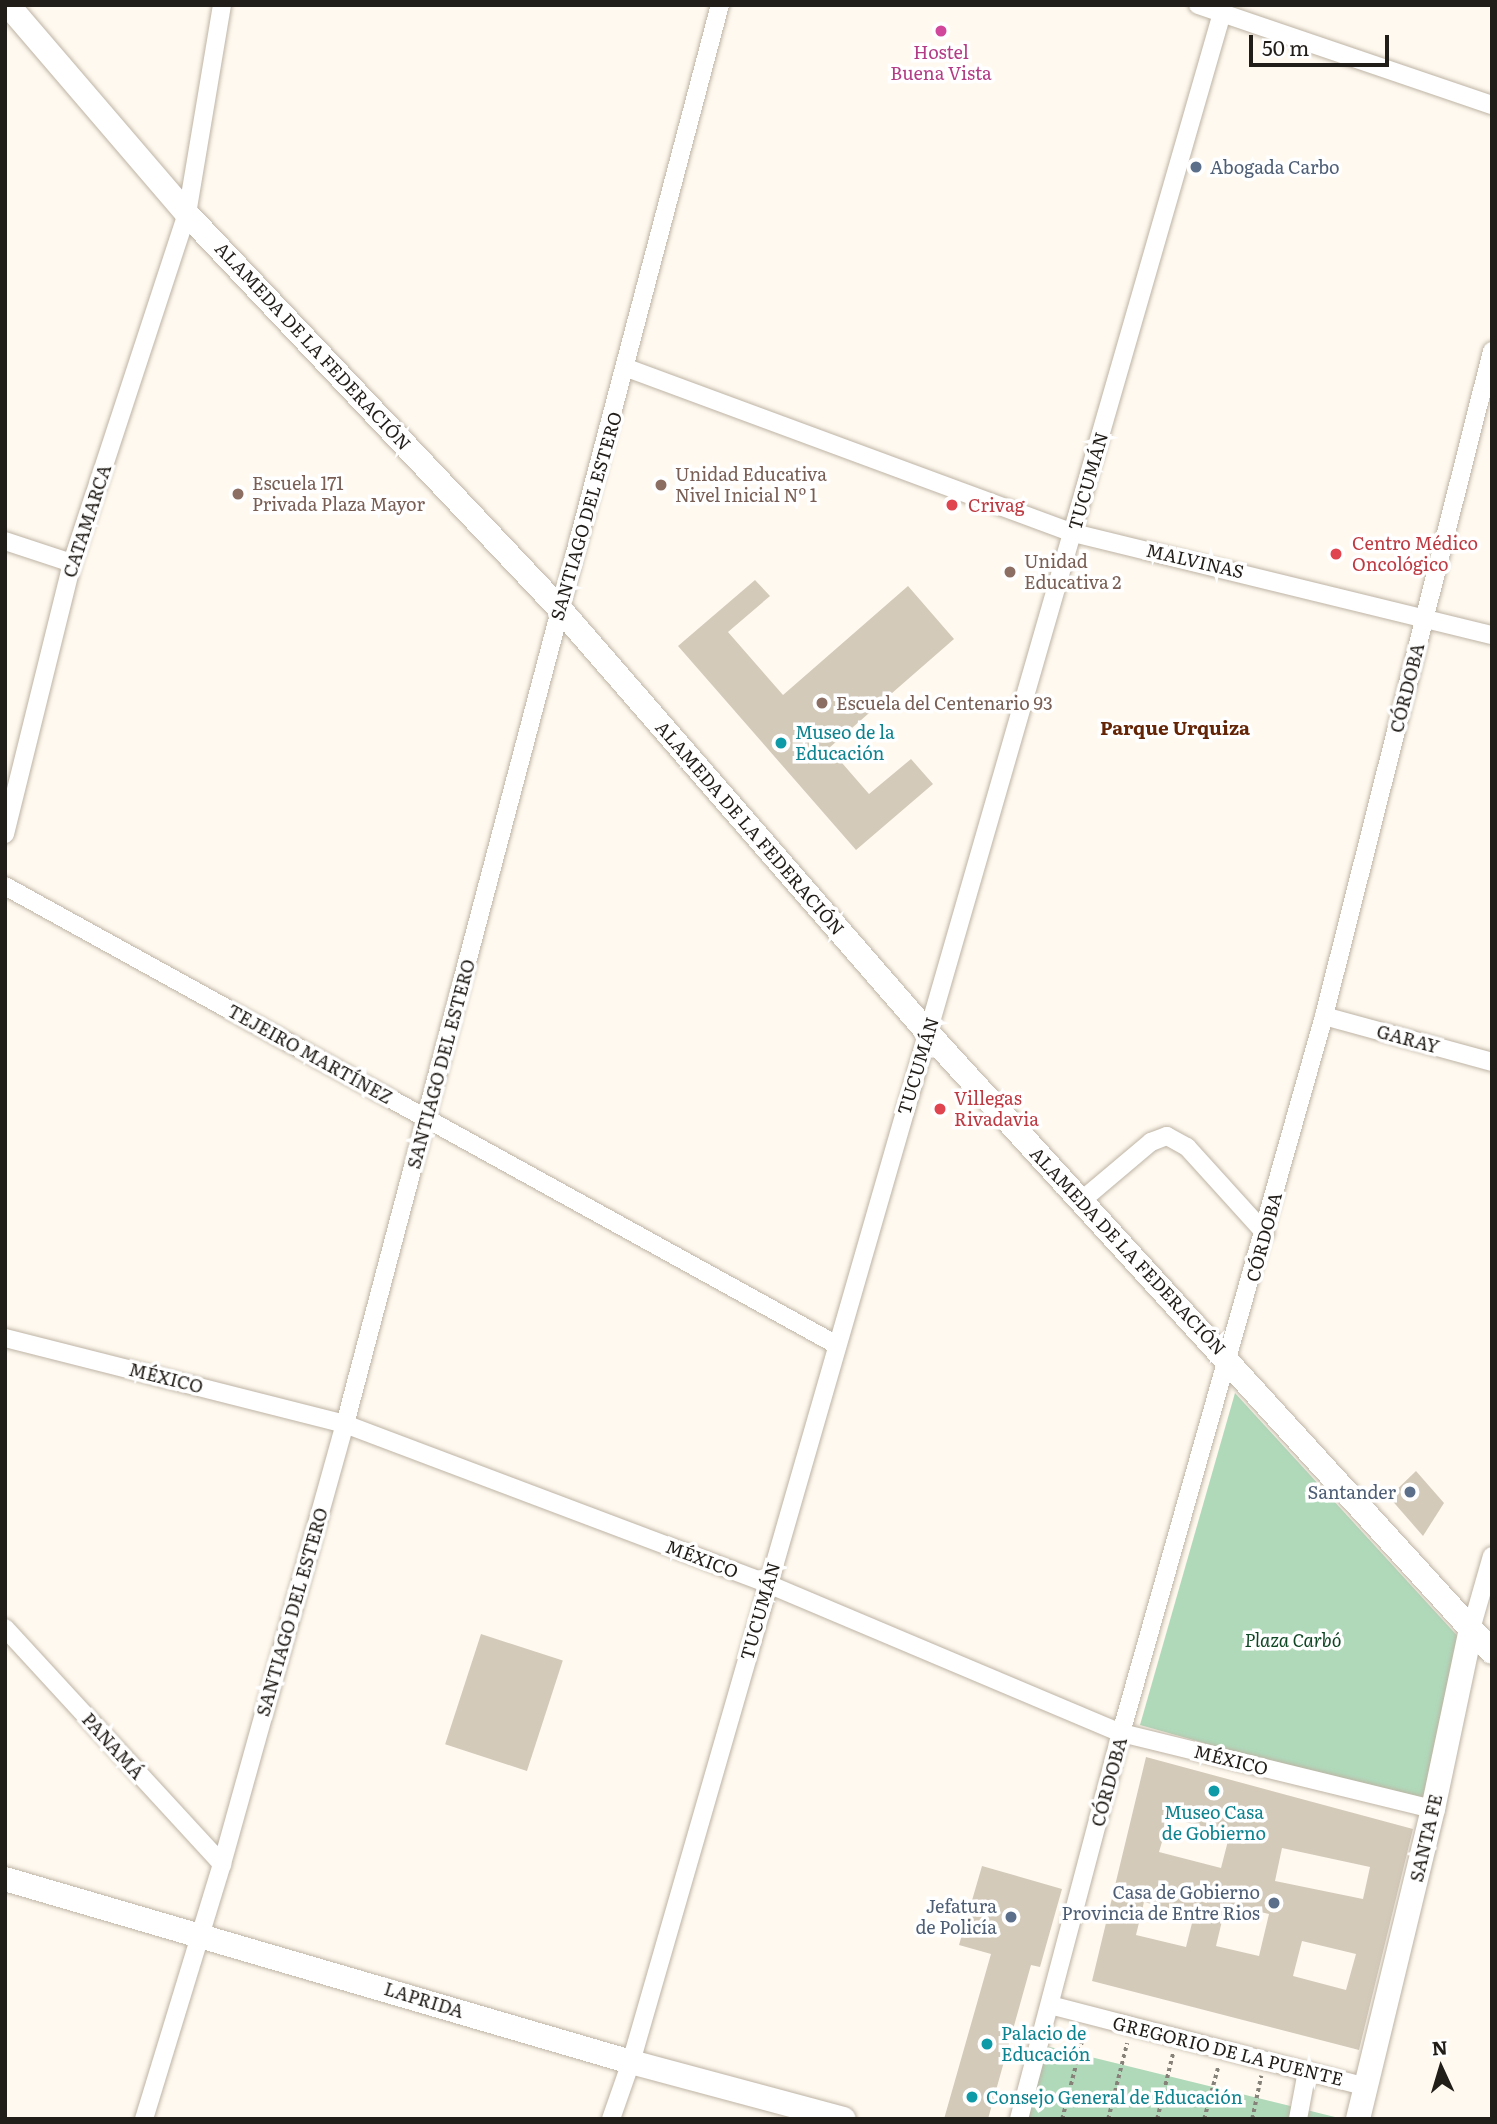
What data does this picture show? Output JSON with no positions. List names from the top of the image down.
{
  "streets": {
    "street": [
      "ALAMEDA DE LA FEDERACIÓN",
      "TUCUMÁN",
      "SANTIAGO DEL ESTERO",
      "CATAMARCA",
      "MALVINAS",
      "CÓRDOBA",
      "GARAY",
      "TEJEIRO MARTÍNEZ",
      "MÉXICO",
      "PANAMÁ",
      "SANTA FE",
      "LAPRIDA",
      "GREGORIO DE LA PUENTE"
    ]
  },
  "crossings": [
    ["ALAMEDA DE LA FEDERACIÓN", "TUCUMÁN"],
    ["ALAMEDA DE LA FEDERACIÓN", "SANTIAGO DEL ESTERO"],
    ["ALAMEDA DE LA FEDERACIÓN", "CATAMARCA"],
    ["ALAMEDA DE LA FEDERACIÓN", "CÓRDOBA"],
    ["ALAMEDA DE LA FEDERACIÓN", "SANTA FE"],
    ["TUCUMÁN", "MALVINAS"],
    ["TUCUMÁN", "TEJEIRO MARTÍNEZ"],
    ["TUCUMÁN", "MÉXICO"],
    ["TUCUMÁN", "LAPRIDA"],
    ["SANTIAGO DEL ESTERO", "MALVINAS"],
    ["SANTIAGO DEL ESTERO", "TEJEIRO MARTÍNEZ"],
    ["SANTIAGO DEL ESTERO", "MÉXICO"],
    ["SANTIAGO DEL ESTERO", "PANAMÁ"],
    ["SANTIAGO DEL ESTERO", "LAPRIDA"],
    ["MALVINAS", "CÓRDOBA"],
    ["CÓRDOBA", "GARAY"],
    ["CÓRDOBA", "MÉXICO"],
    ["CÓRDOBA", "GREGORIO DE LA PUENTE"],
    ["MÉXICO", "SANTA FE"],
    ["SANTA FE", "GREGORIO DE LA PUENTE"]
  ],
  "districts": ["Parque Urquiza"],
  "parks": ["Plaza Carbó"],
  "places": [
    "Hostel Buena Vista",
    "Abogada Carbo",
    "Unidad Educativa Nivel Inicial Nº 1",
    "Escuela 171 Privada Plaza Mayor",
    "Crivag",
    "Centro Médico Oncológico",
    "Unidad Educativa 2",
    "Escuela del Centenario 93",
    "Museo de la Educación",
    "Villegas Rivadavia",
    "Santander",
    "Museo Casa de Gobierno",
    "Casa de Gobierno Provincia de Entre Rios",
    "Jefatura de Policía",
    "Palacio de Educación",
    "Consejo General de Educación"
  ],
  "scale_bar": "50 m",
  "north": "top"
}
